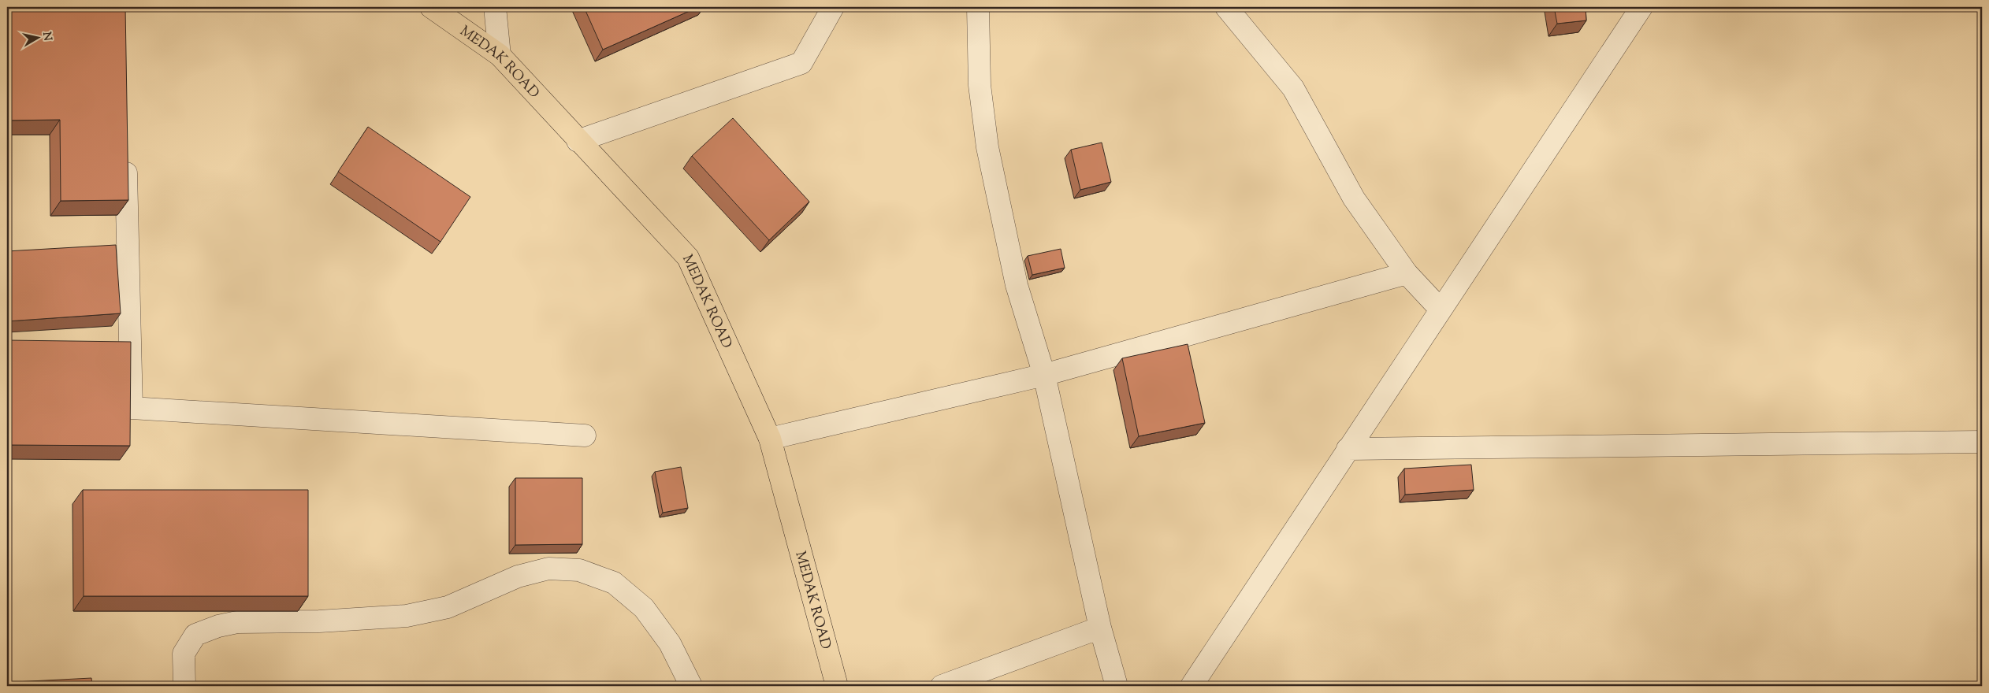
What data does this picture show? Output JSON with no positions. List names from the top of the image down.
{
  "streets": {
    "main road": ["MEDAK ROAD"]
  },
  "north": "right"
}
